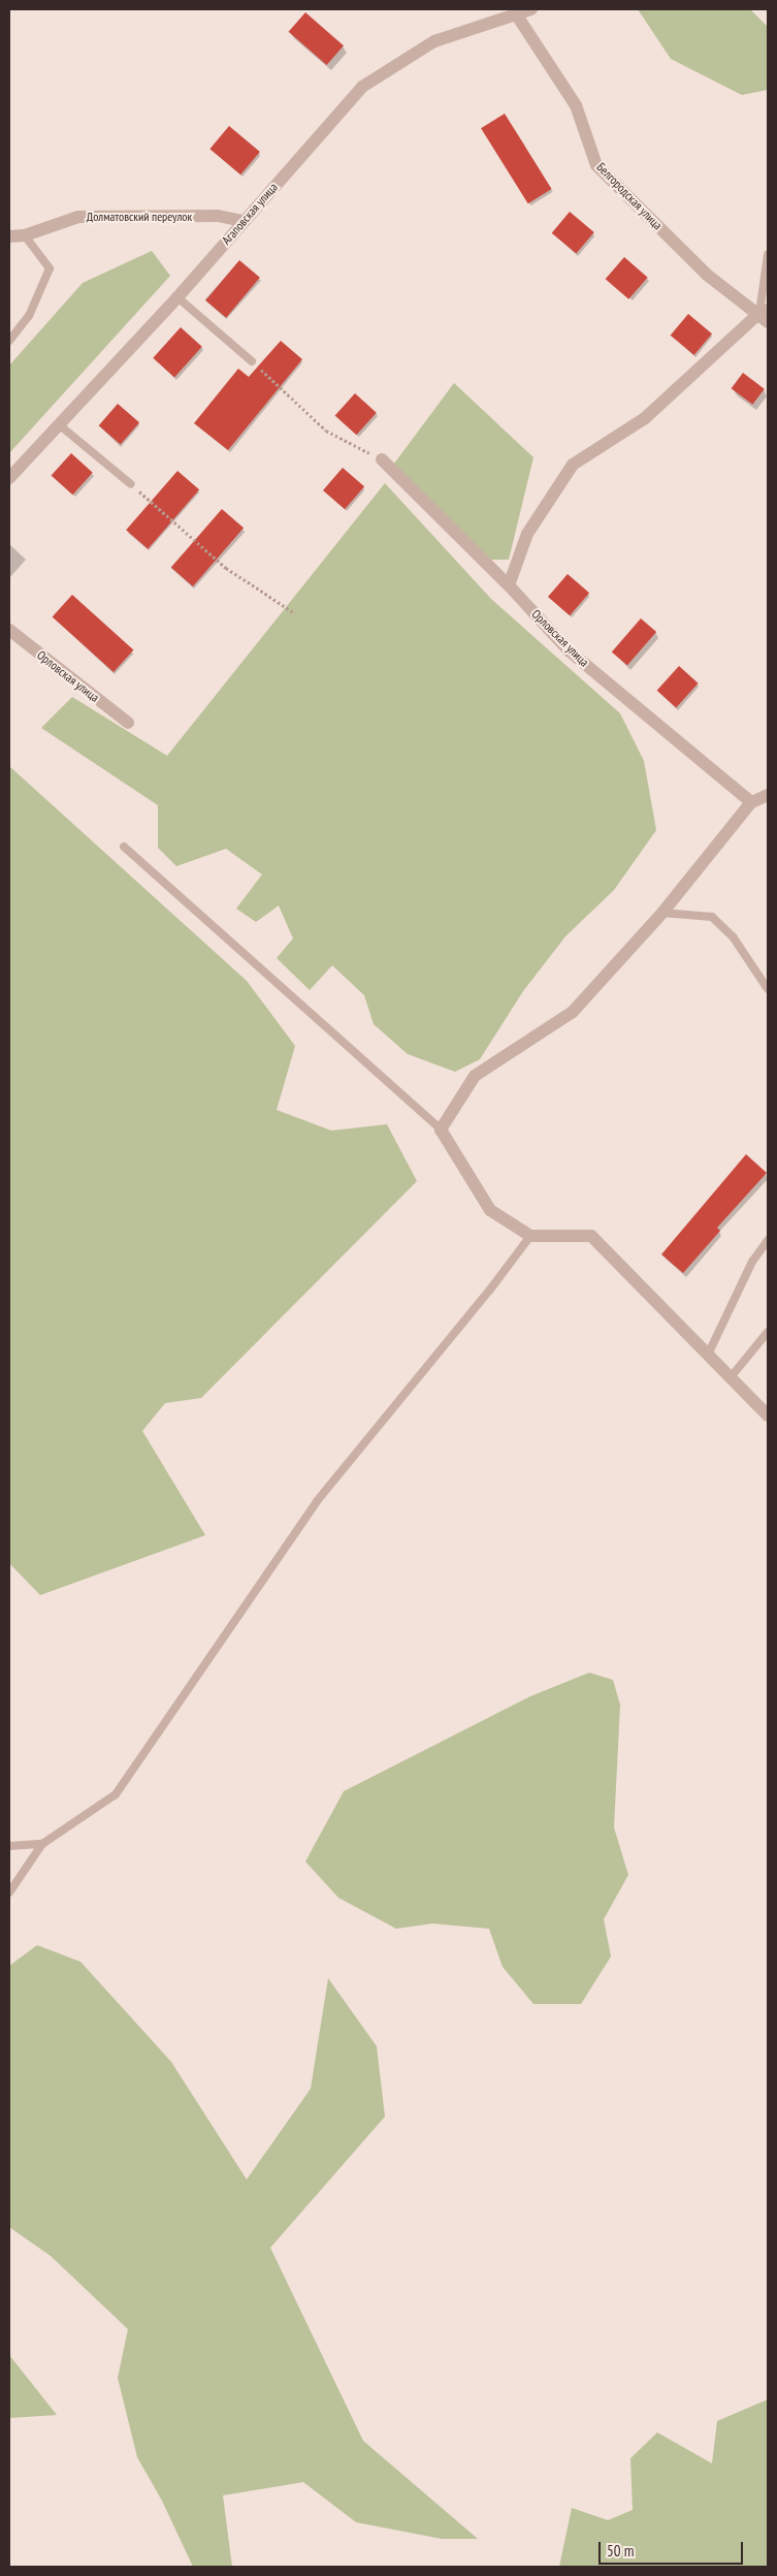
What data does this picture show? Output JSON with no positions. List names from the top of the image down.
{
  "streets": {
    "street": [
      "Белгородская улица",
      "Агаповская улица",
      "Долматовский переулок",
      "Орловская улица"
    ]
  },
  "crossings": [
    ["Белгородская улица", "Агаповская улица"],
    ["Агаповская улица", "Долматовский переулок"]
  ],
  "scale_bar": "50 m"
}
